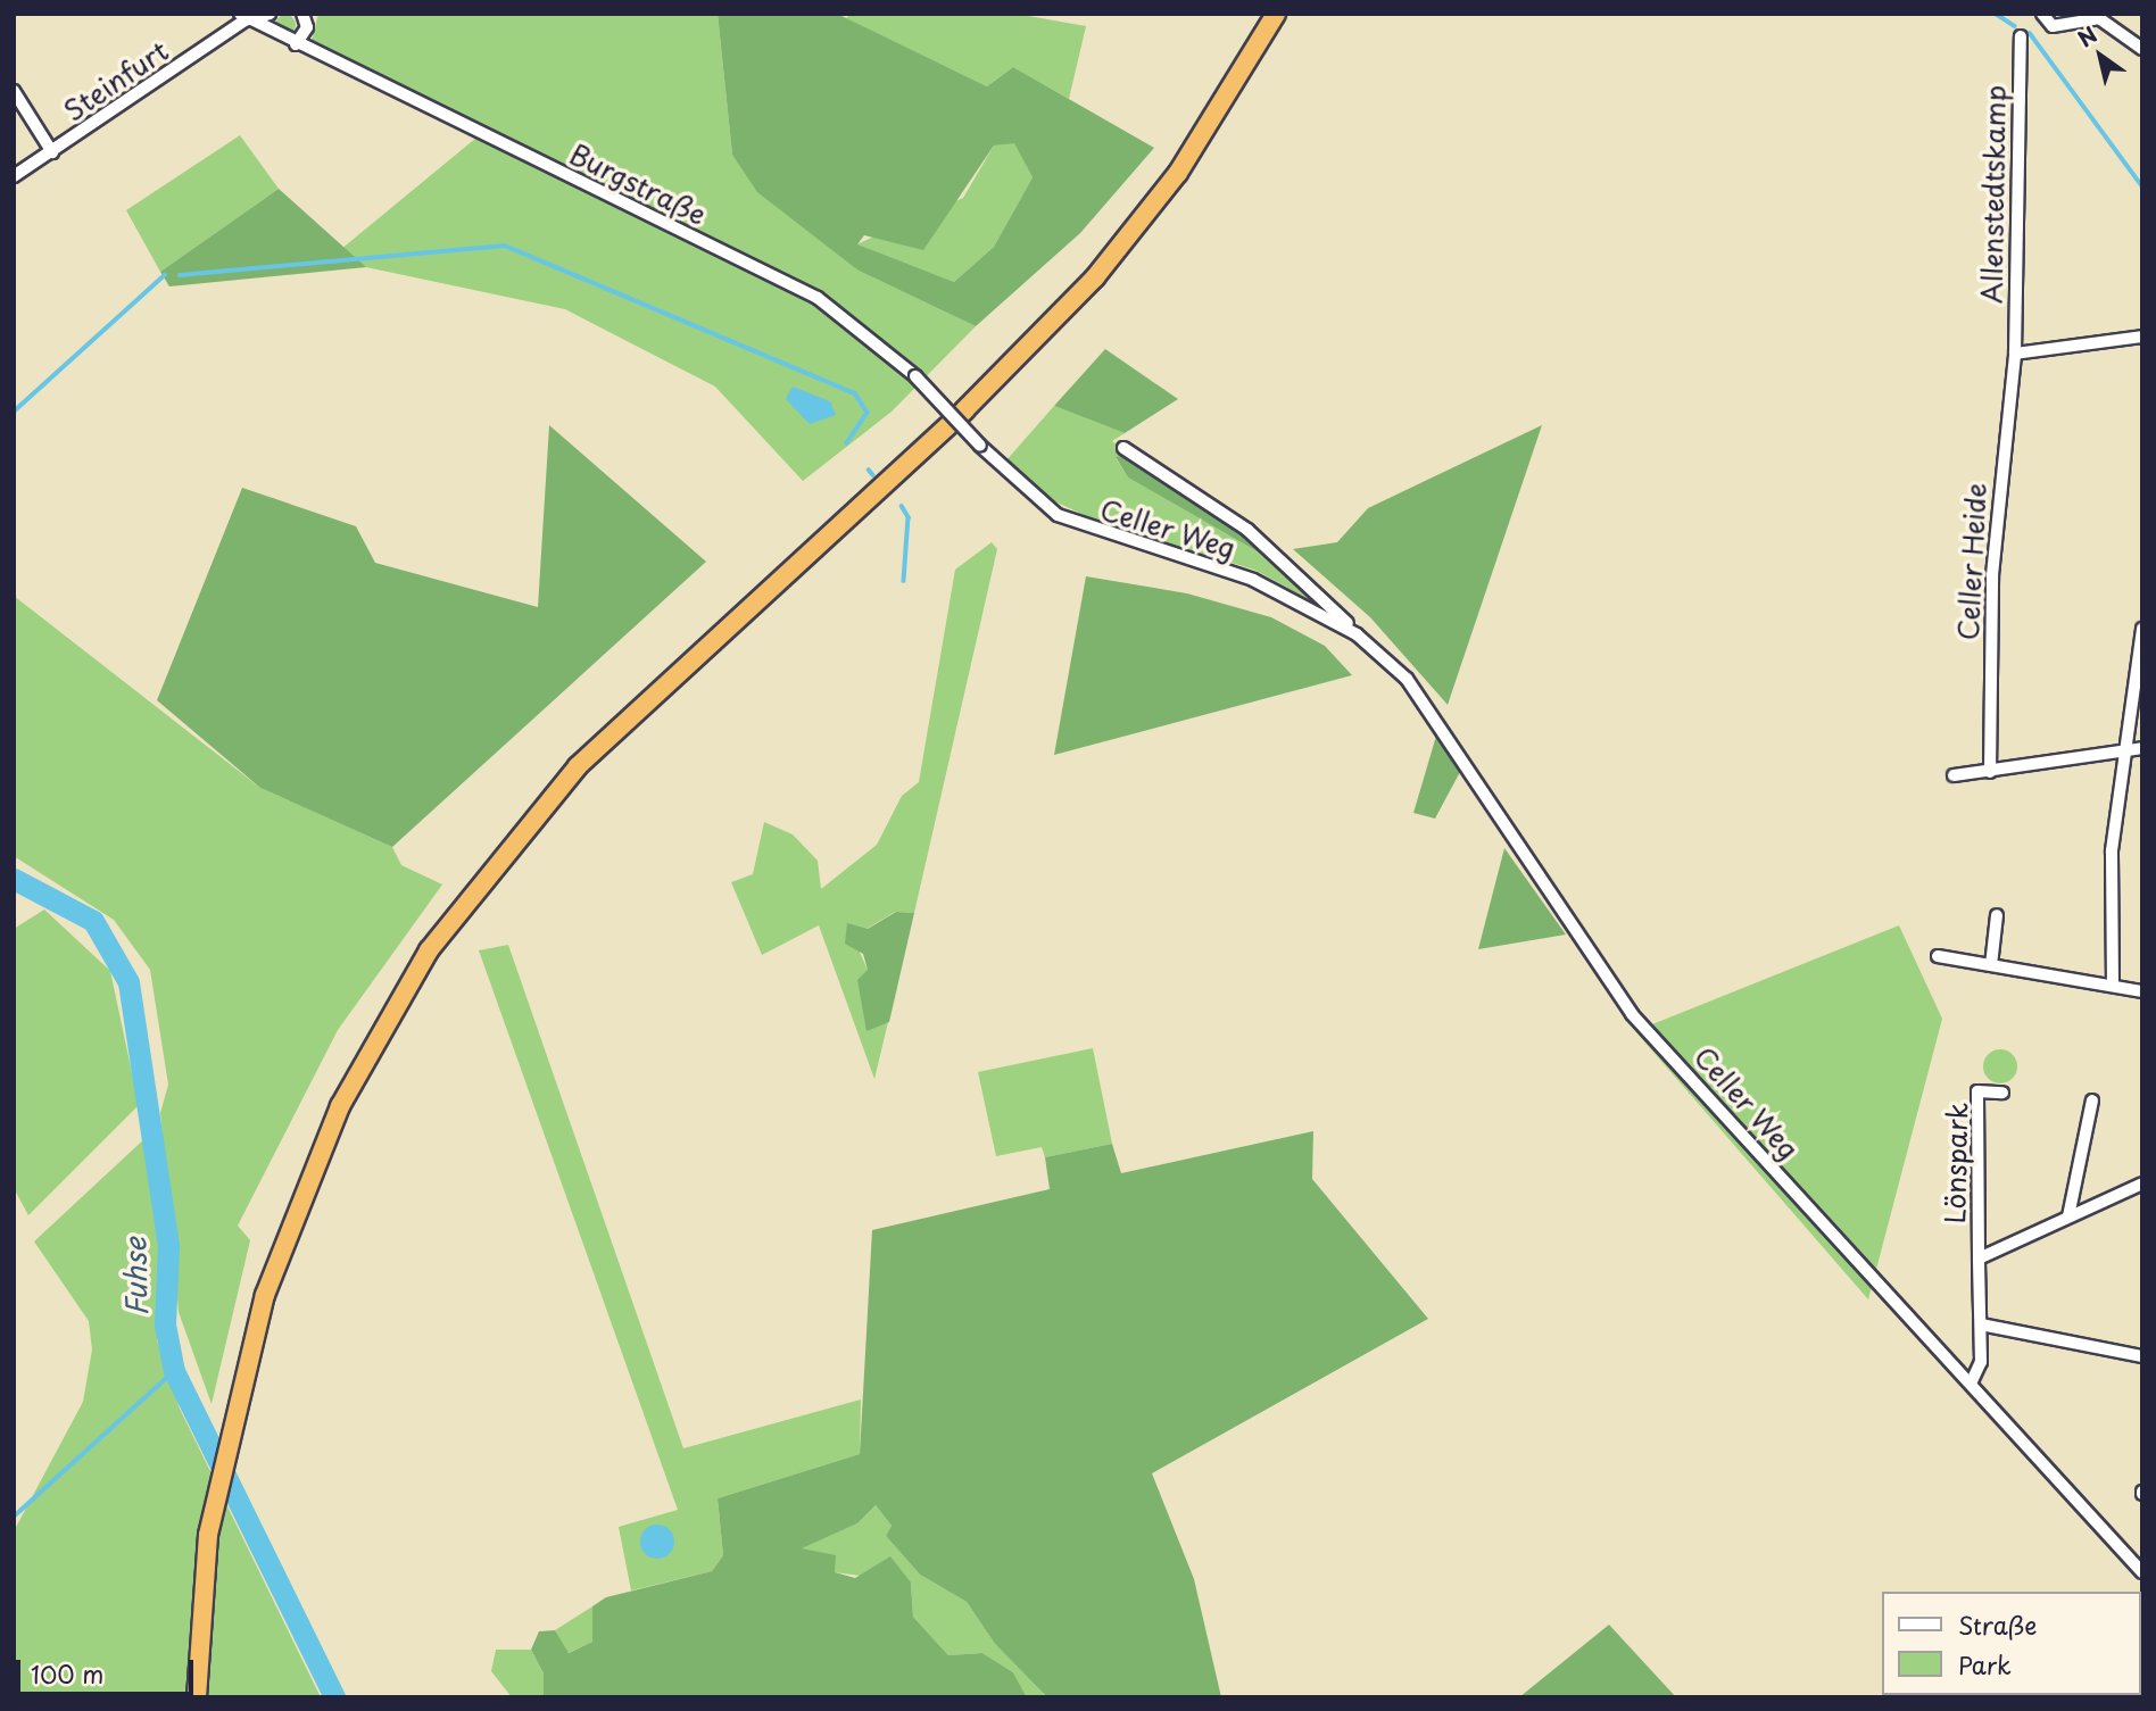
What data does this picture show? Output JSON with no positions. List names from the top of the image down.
{
  "streets": {
    "street": [
      "Steinfurt",
      "Burgstraße",
      "Allenstedtskamp",
      "Celler Weg",
      "Celler Heide",
      "Lönspark"
    ]
  },
  "crossings": [
    ["Steinfurt", "Burgstraße"],
    ["Burgstraße", "Celler Weg"],
    ["Allenstedtskamp", "Celler Heide"],
    ["Celler Weg", "Lönspark"]
  ],
  "water": ["Fuhse"],
  "legend": ["Straße", "Park"],
  "scale_bar": "100 m",
  "north": "top left"
}
